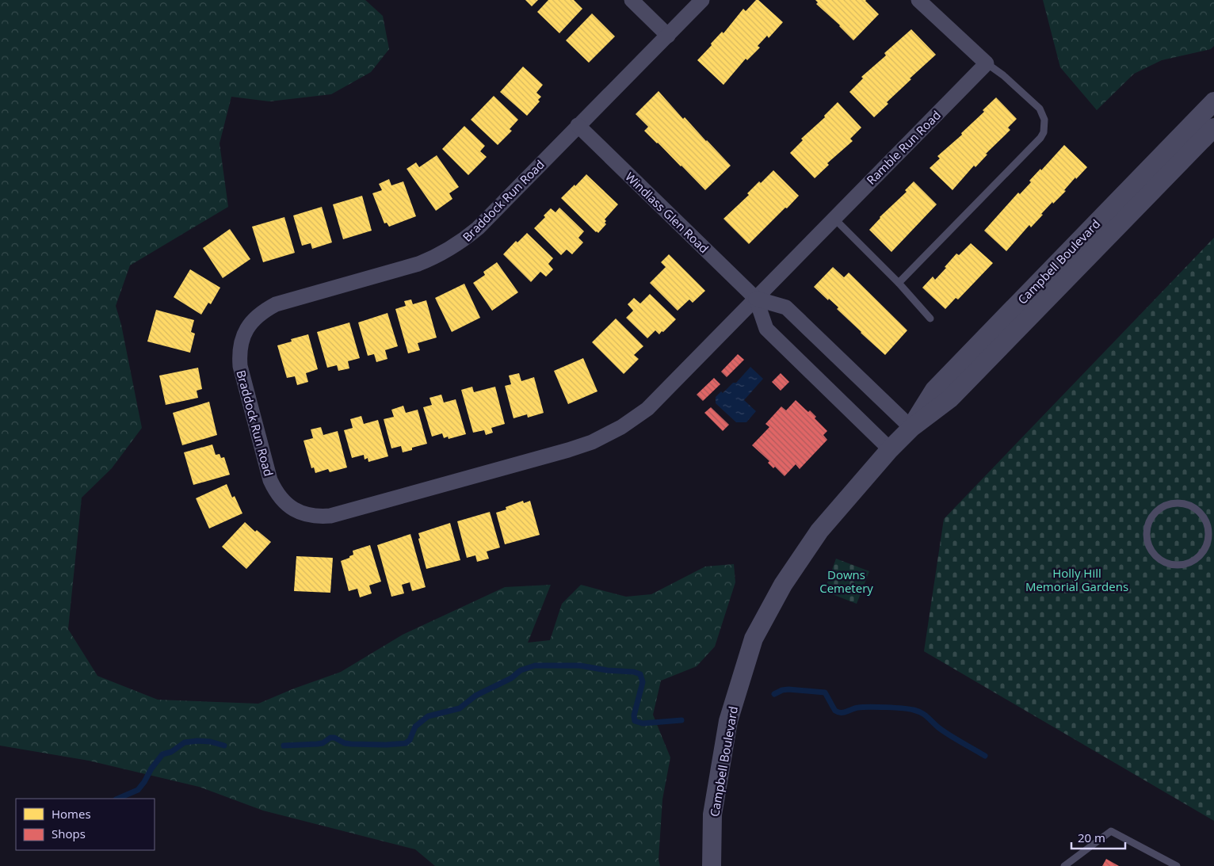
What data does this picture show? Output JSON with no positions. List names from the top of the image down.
{
  "streets": {
    "street": [
      "Ramble Run Road",
      "Braddock Run Road",
      "Windlass Glen Road",
      "Campbell Boulevard"
    ]
  },
  "crossings": [
    ["Ramble Run Road", "Braddock Run Road"],
    ["Ramble Run Road", "Windlass Glen Road"],
    ["Braddock Run Road", "Windlass Glen Road"],
    ["Windlass Glen Road", "Campbell Boulevard"]
  ],
  "parks": ["Holly Hill Memorial Gardens", "Downs Cemetery"],
  "legend": ["Homes", "Shops"],
  "scale_bar": "20 m"
}
